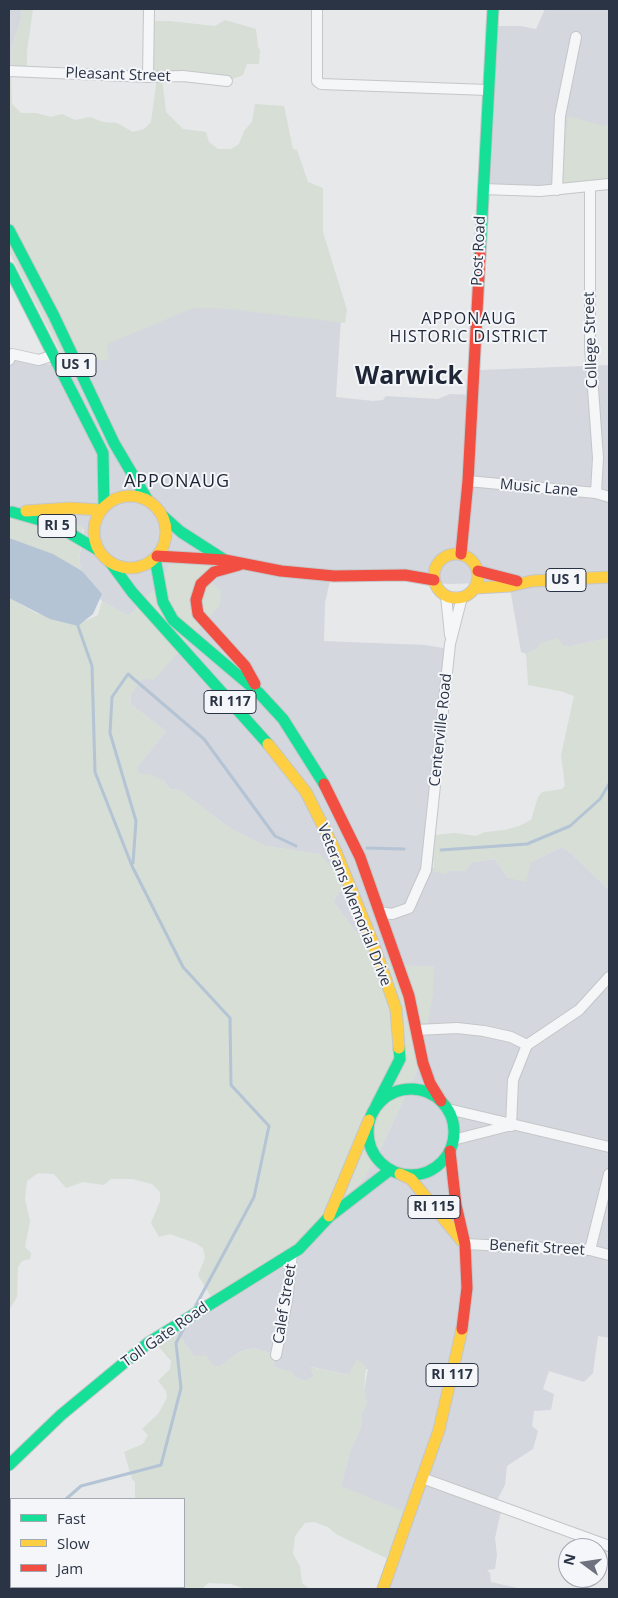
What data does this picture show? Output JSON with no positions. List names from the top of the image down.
{
  "streets": {
    "main road": [
      "Post Road",
      "US 1",
      "RI 5",
      "RI 117",
      "Veterans Memorial Drive",
      "RI 115",
      "Toll Gate Road"
    ],
    "street": [
      "Pleasant Street",
      "College Street",
      "Music Lane",
      "Centerville Road",
      "Benefit Street",
      "Calef Street"
    ]
  },
  "crossings": [
    ["Post Road", "US 1"],
    ["Post Road", "Music Lane"],
    ["Post Road", "Centerville Road"],
    ["College Street", "Music Lane"],
    ["US 1", "RI 5"],
    ["US 1", "Centerville Road"],
    ["US 1", "Veterans Memorial Drive"],
    ["RI 5", "Veterans Memorial Drive"],
    ["RI 117", "Veterans Memorial Drive"],
    ["RI 117", "RI 115"],
    ["RI 117", "Benefit Street"],
    ["RI 117", "Toll Gate Road"],
    ["Centerville Road", "Veterans Memorial Drive"],
    ["Veterans Memorial Drive", "RI 115"],
    ["Veterans Memorial Drive", "Toll Gate Road"],
    ["RI 115", "Benefit Street"],
    ["RI 115", "Toll Gate Road"],
    ["Calef Street", "Toll Gate Road"]
  ],
  "districts": ["APPONAUG HISTORIC DISTRICT", "Warwick", "APPONAUG"],
  "legend": ["Fast", "Slow", "Jam"],
  "north": "left"
}
